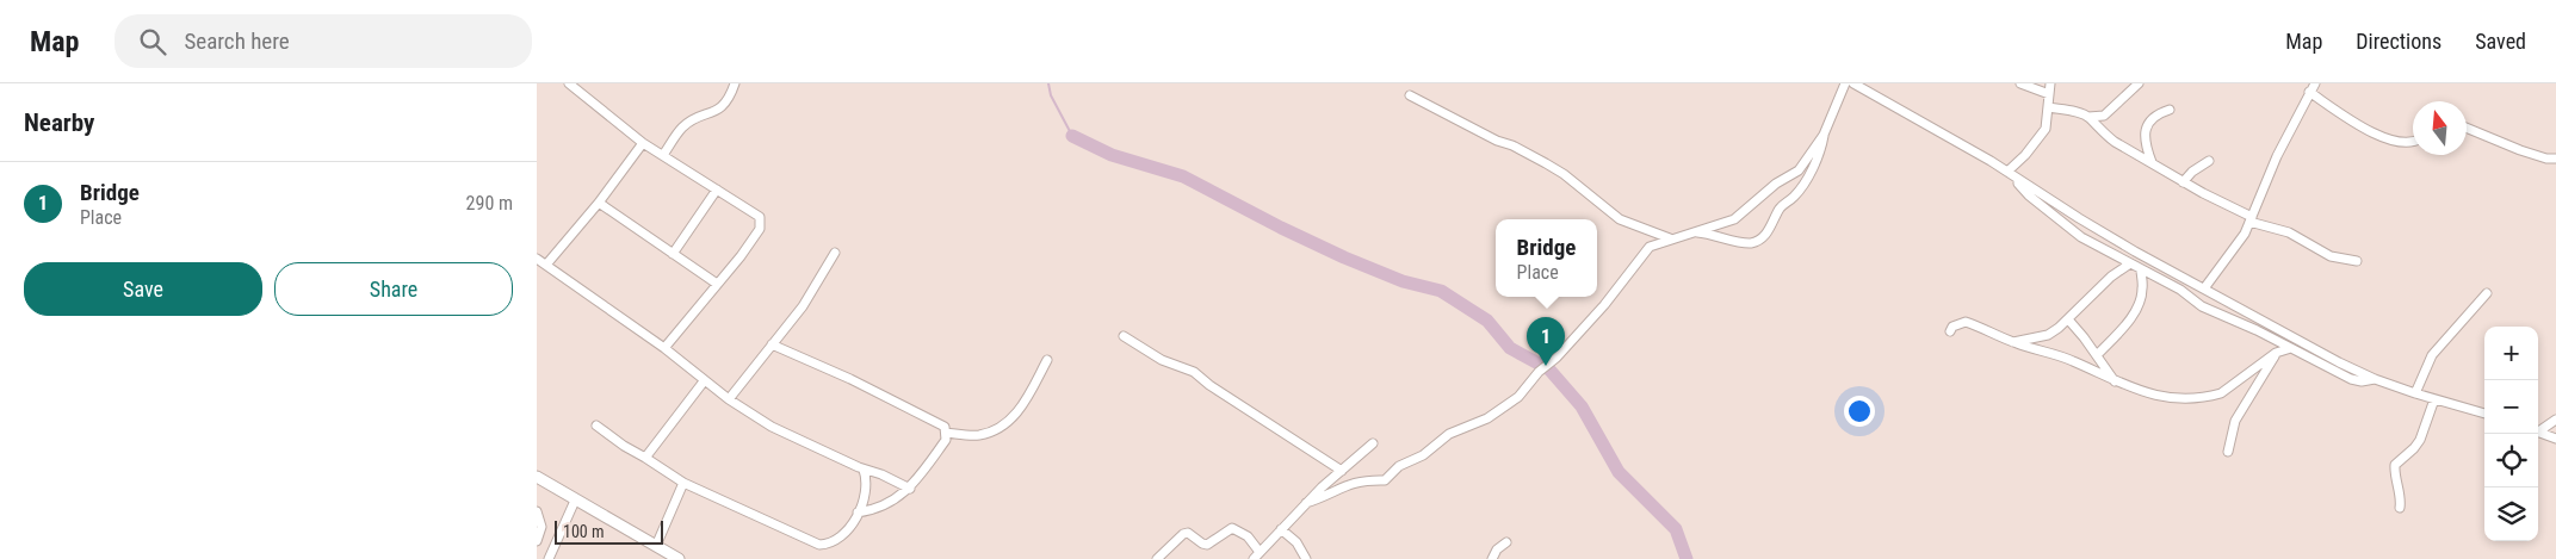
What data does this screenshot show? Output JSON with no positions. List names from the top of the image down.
{
  "scale_bar": "100 m",
  "north": "top",
  "page": {
    "header": "Map",
    "search": "Search here",
    "nav": ["Map", "Directions", "Saved"],
    "heading": "Nearby",
    "list": [
      {
        "mark": "1",
        "name": "Bridge",
        "note": "Place",
        "value": "290 m"
      }
    ],
    "popup": ["Bridge", "Place"],
    "buttons": ["Save", "Share"],
    "pins": "1",
    "map_buttons": ["+", "−"],
    "scale": "100 m"
  }
}
